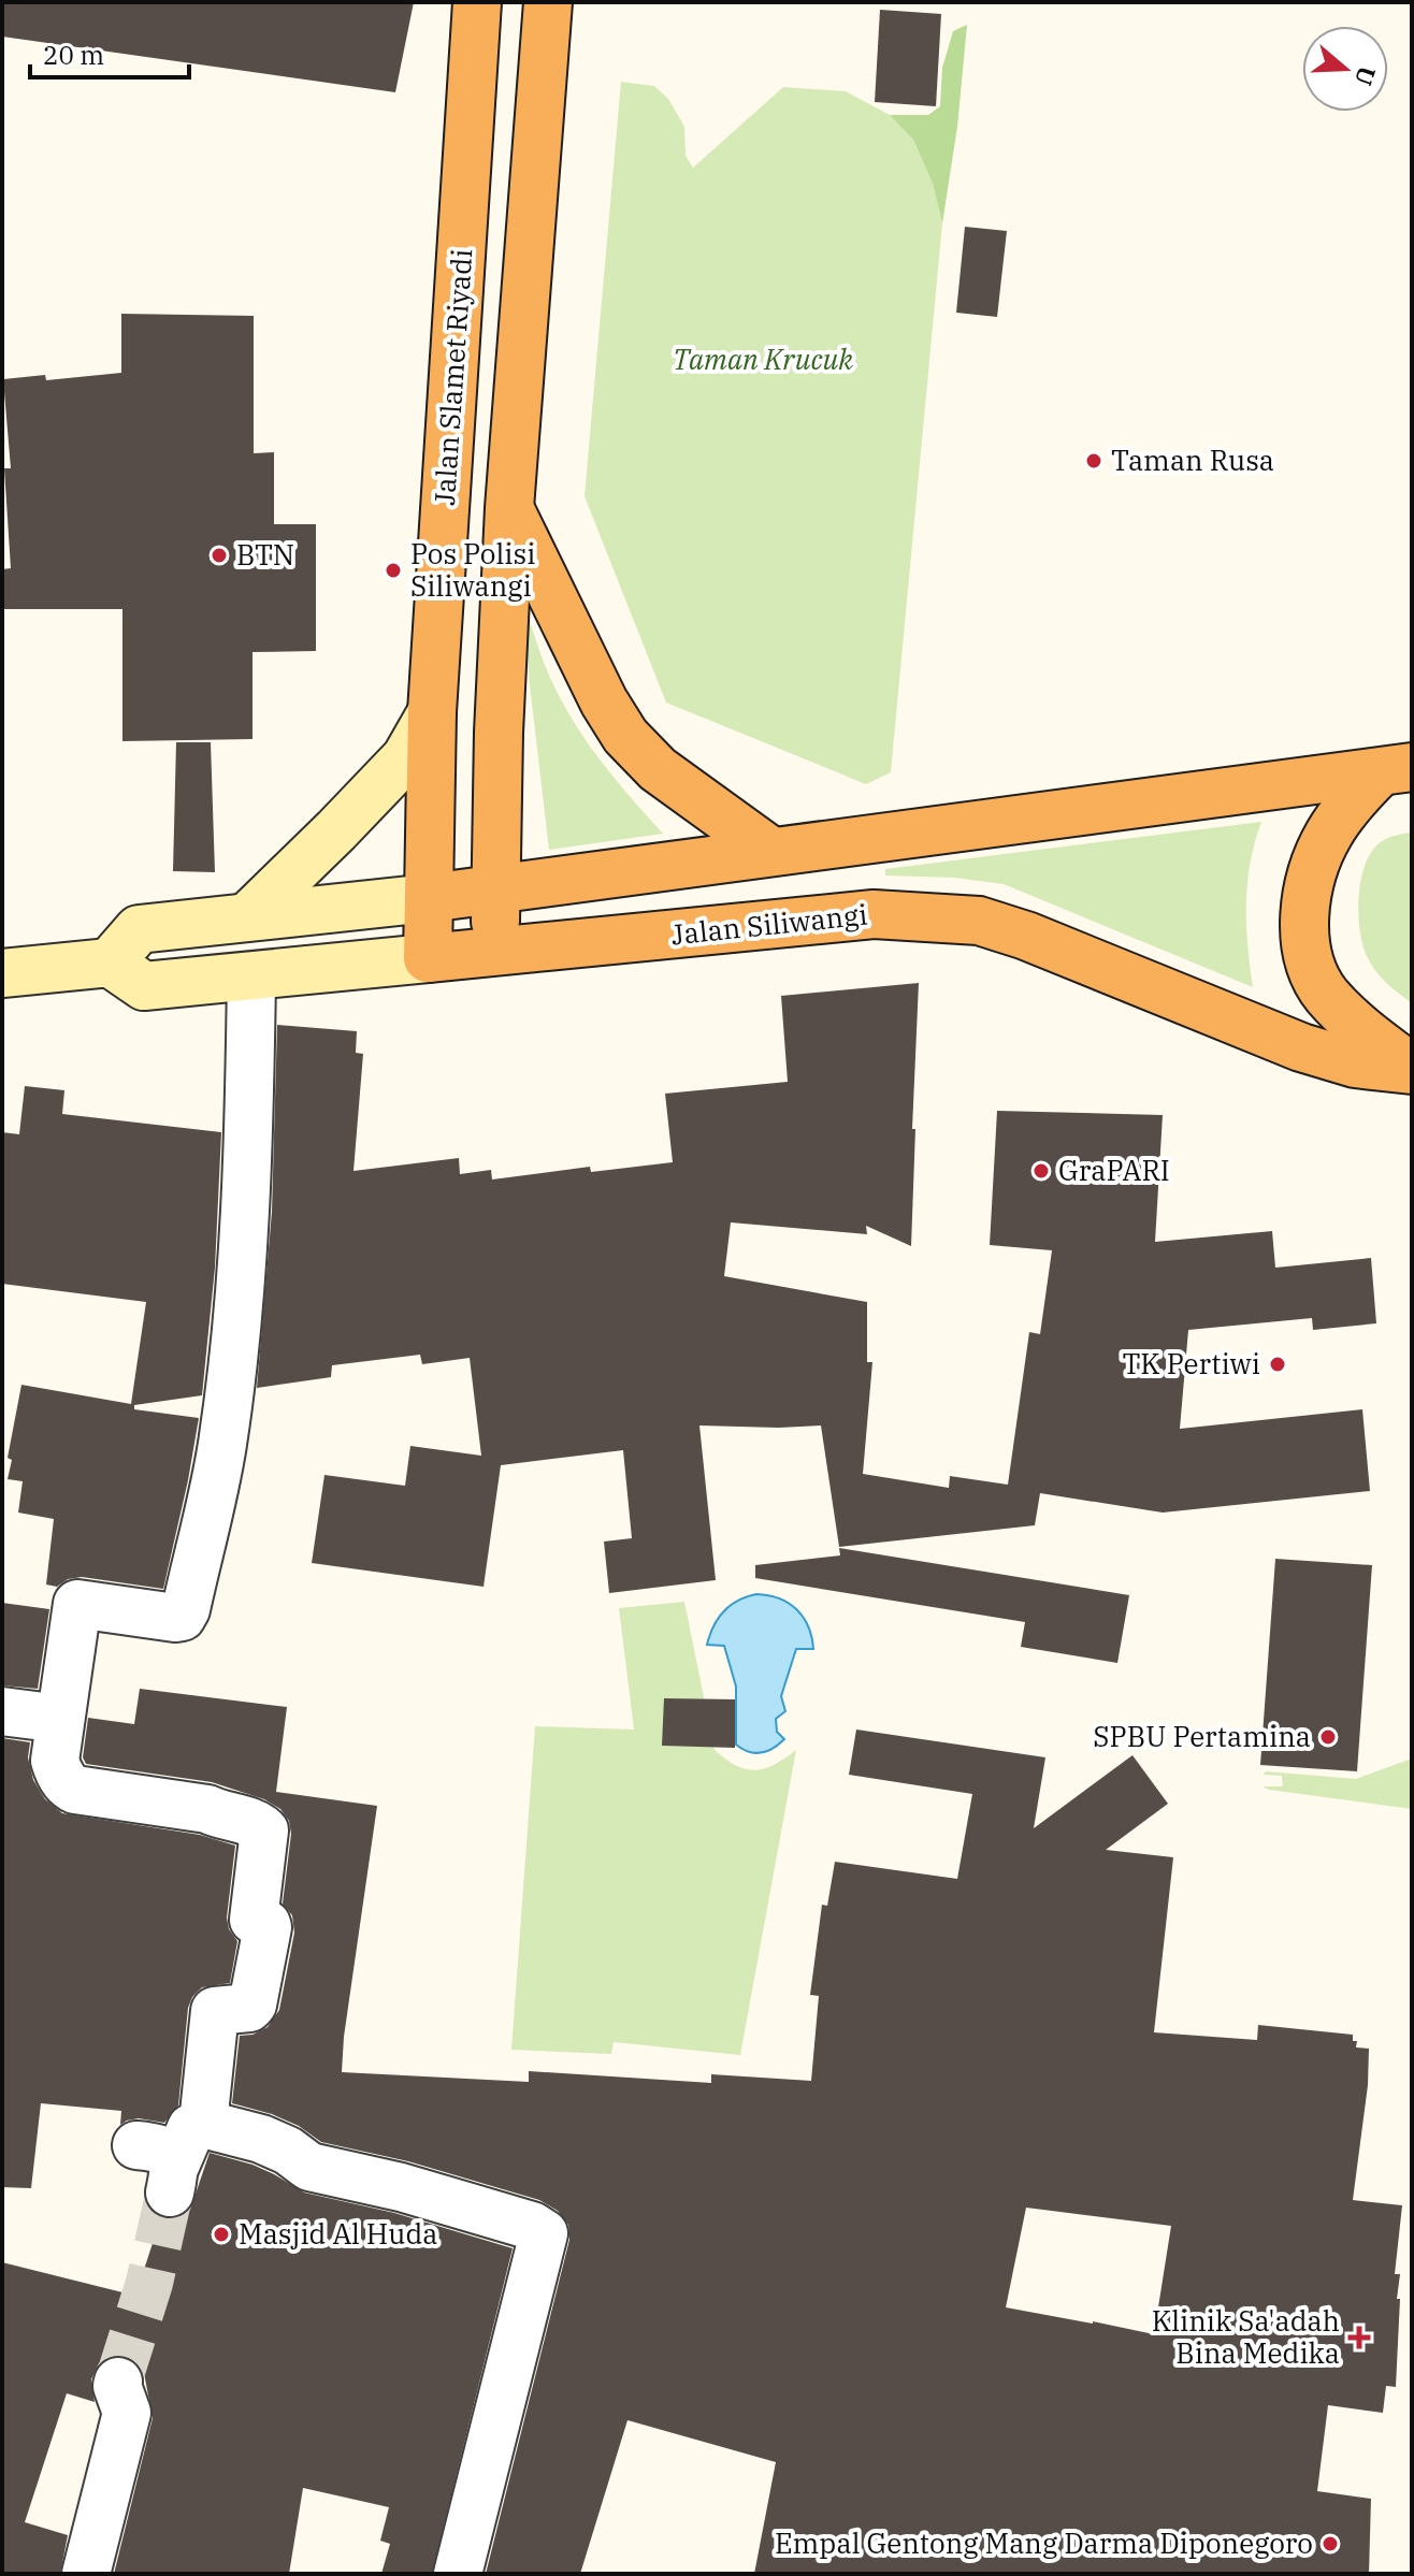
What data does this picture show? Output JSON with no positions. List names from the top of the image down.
{
  "streets": {
    "highway": ["Jalan Slamet Riyadi", "Jalan Siliwangi"]
  },
  "crossings": [
    ["Jalan Slamet Riyadi", "Jalan Siliwangi"]
  ],
  "parks": ["Taman Krucuk"],
  "places": {
    "other": [
      "Taman Rusa",
      "BTN",
      "Pos Polisi Siliwangi",
      "GraPARI",
      "TK Pertiwi",
      "SPBU Pertamina",
      "Masjid Al Huda",
      "Empal Gentong Mang Darma Diponegoro"
    ],
    "health": ["Klinik Sa'adah Bina Medika"]
  },
  "scale_bar": "20 m",
  "north": "right"
}
